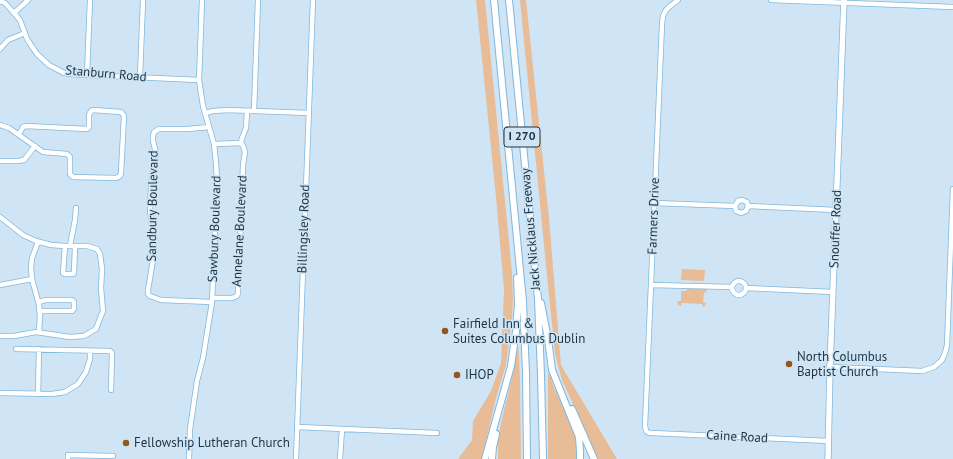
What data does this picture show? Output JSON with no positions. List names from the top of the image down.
{
  "streets": {
    "highway": ["I 270", "Jack Nicklaus Freeway"],
    "main road": ["Snouffer Road"],
    "street": [
      "Stanburn Road",
      "Sandbury Boulevard",
      "Farmers Drive",
      "Sawbury Boulevard",
      "Billingsley Road",
      "Annelane Boulevard",
      "Caine Road"
    ]
  },
  "crossings": [
    ["Stanburn Road", "Sawbury Boulevard"],
    ["Sandbury Boulevard", "Sawbury Boulevard"],
    ["Sandbury Boulevard", "Annelane Boulevard"],
    ["Farmers Drive", "Caine Road"],
    ["Sawbury Boulevard", "Annelane Boulevard"],
    ["Snouffer Road", "Caine Road"]
  ],
  "places": [
    "Fairfield Inn & Suites Columbus Dublin",
    "North Columbus Baptist Church",
    "IHOP",
    "Fellowship Lutheran Church"
  ]
}
